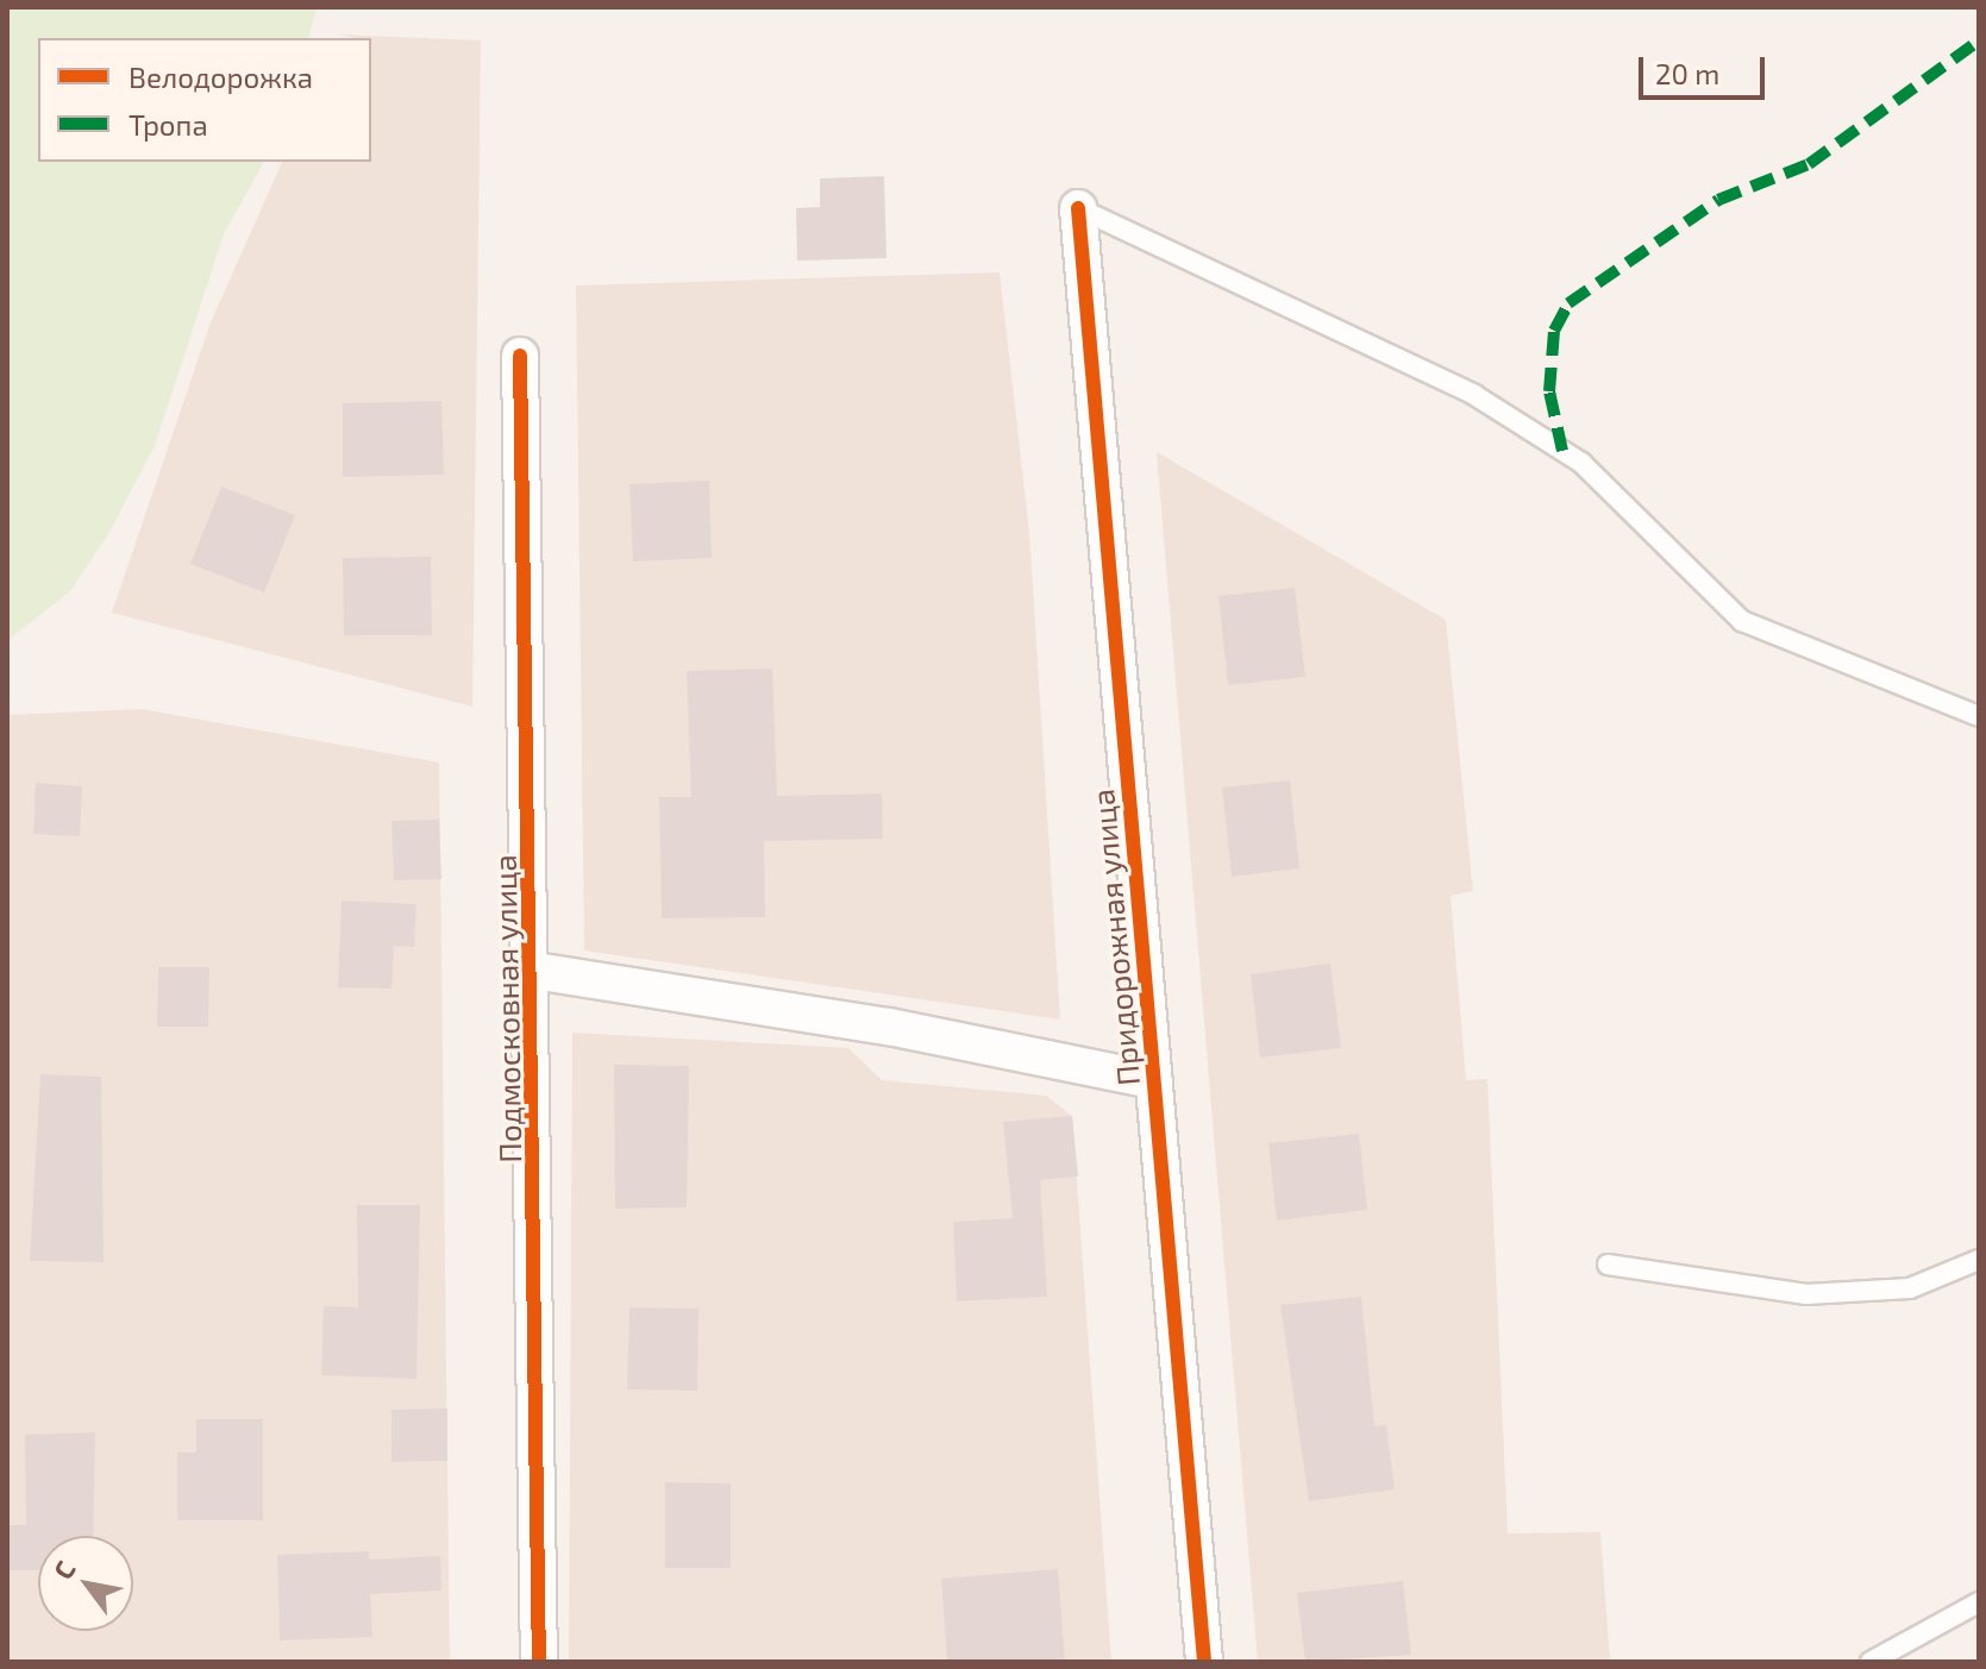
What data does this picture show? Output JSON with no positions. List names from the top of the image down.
{
  "streets": {
    "street": ["Придорожная улица", "Подмосковная улица"]
  },
  "legend": ["Велодорожка", "Тропа"],
  "scale_bar": "20 m",
  "north": "top left"
}
